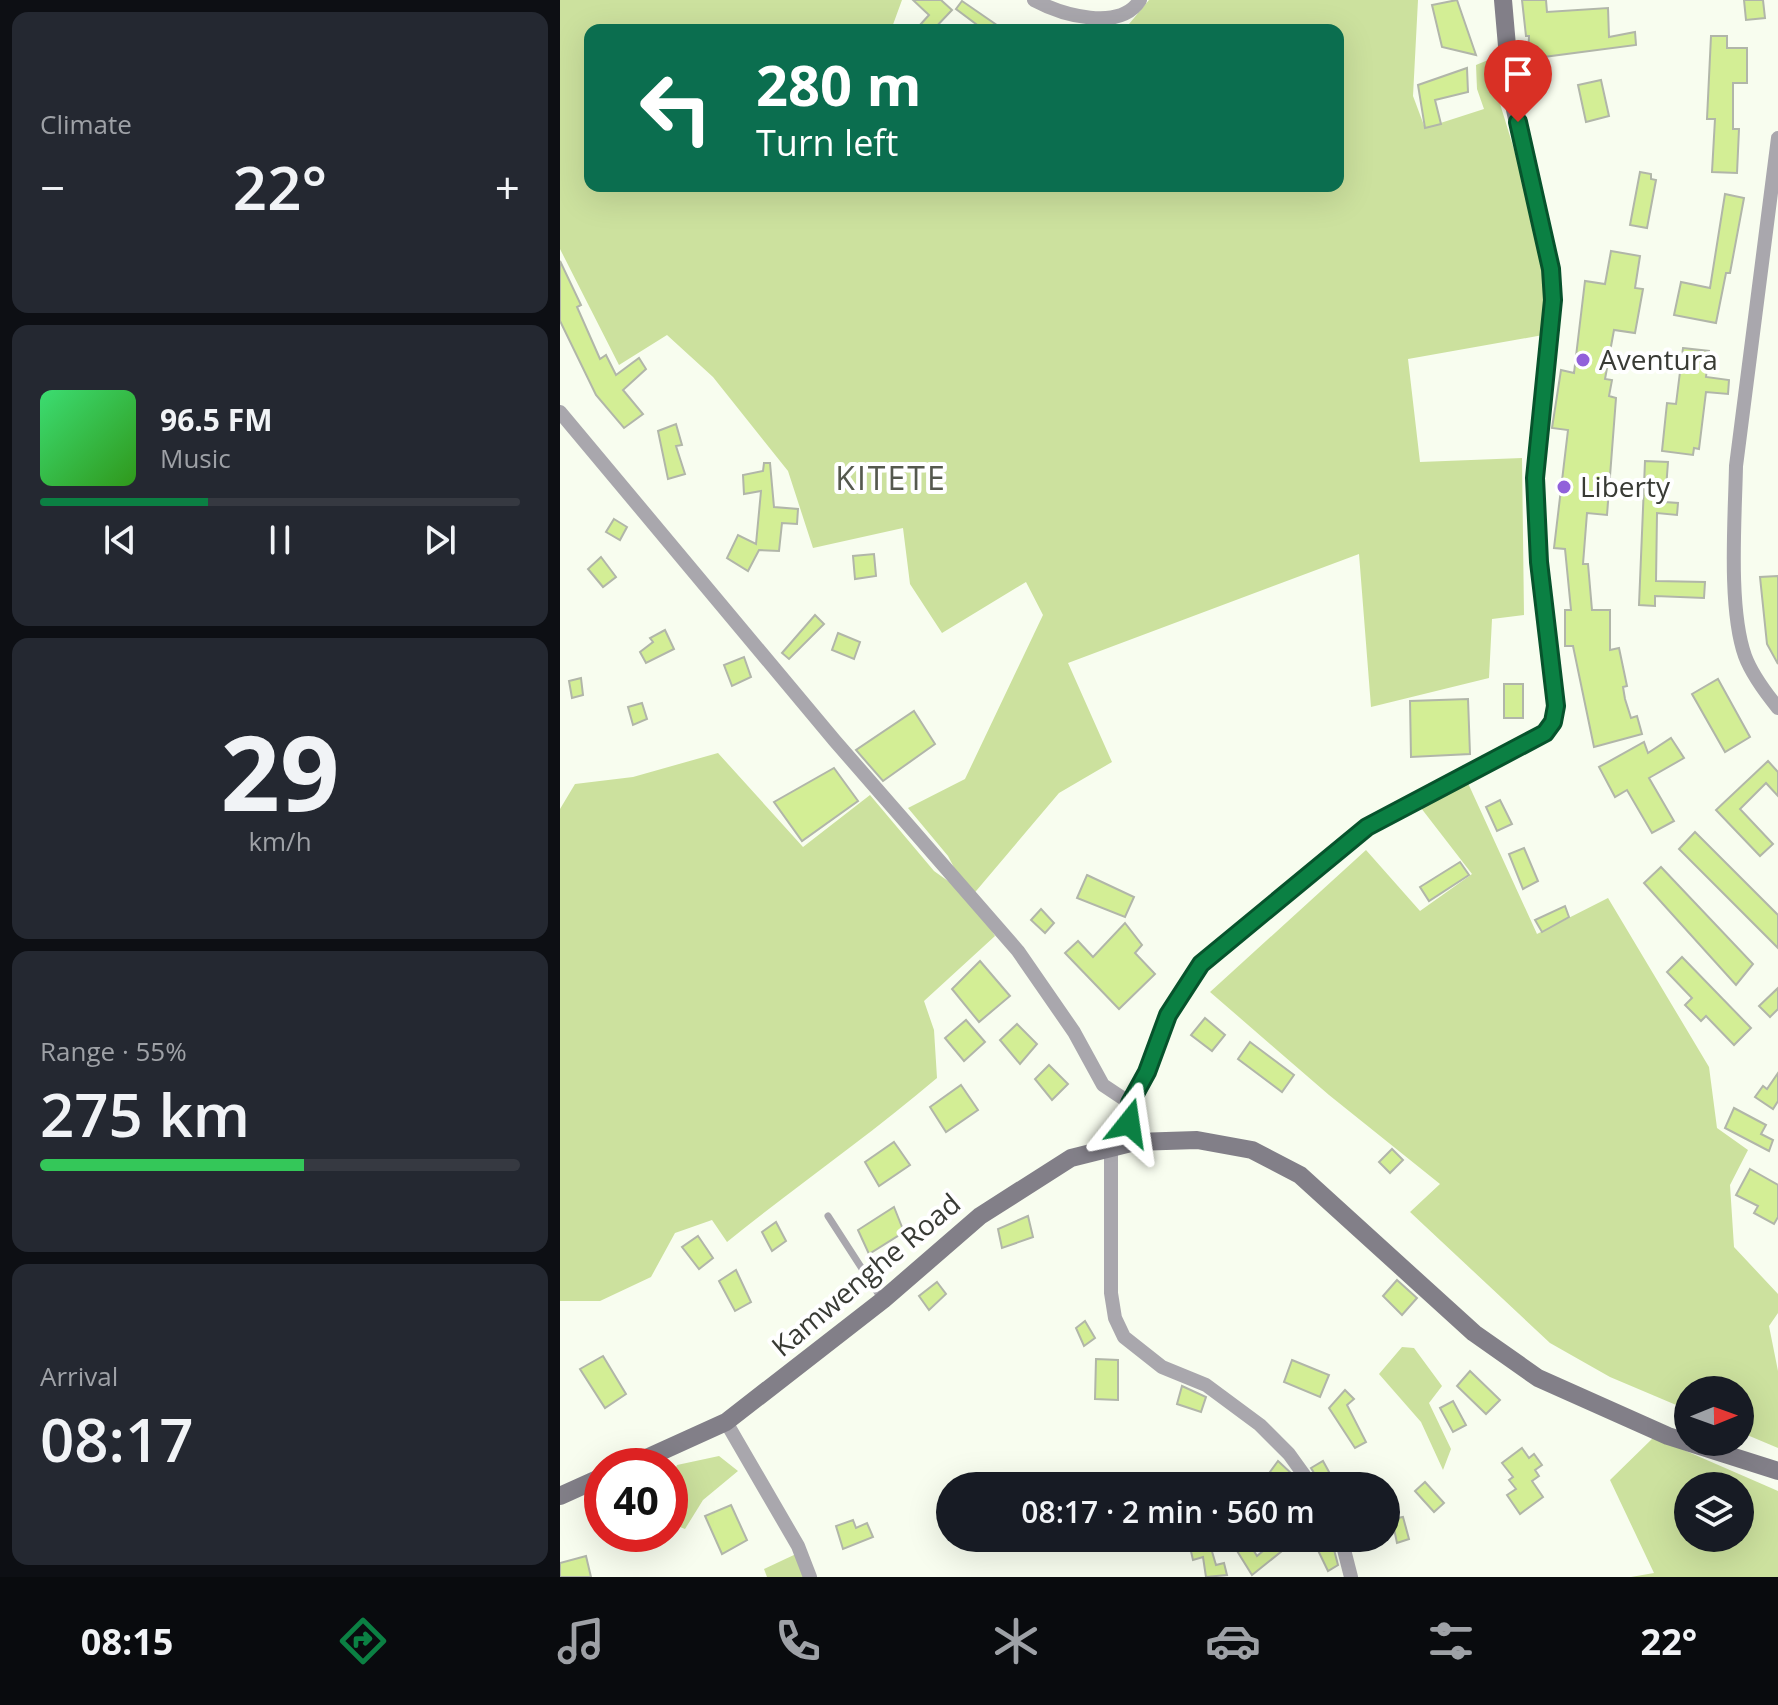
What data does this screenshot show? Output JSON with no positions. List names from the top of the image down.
{
  "streets": {
    "main road": ["Kamwenghe Road"]
  },
  "districts": ["KITETE"],
  "places": ["Aventura", "Liberty"],
  "north": "right",
  "page": {
    "tile": [
      "Climate",
      ["29", "km/h"],
      ["Range · 55%", "275 km"],
      ["Arrival", "08:17"]
    ],
    "turn": ["280 m", "Turn left"],
    "heat": ["−", "22°", "+"],
    "song": ["96.5 FM", "Music"],
    "limit": "40",
    "trip": "08:17 · 2 min · 560 m",
    "tabs": ["08:15", "22°"]
  }
}
